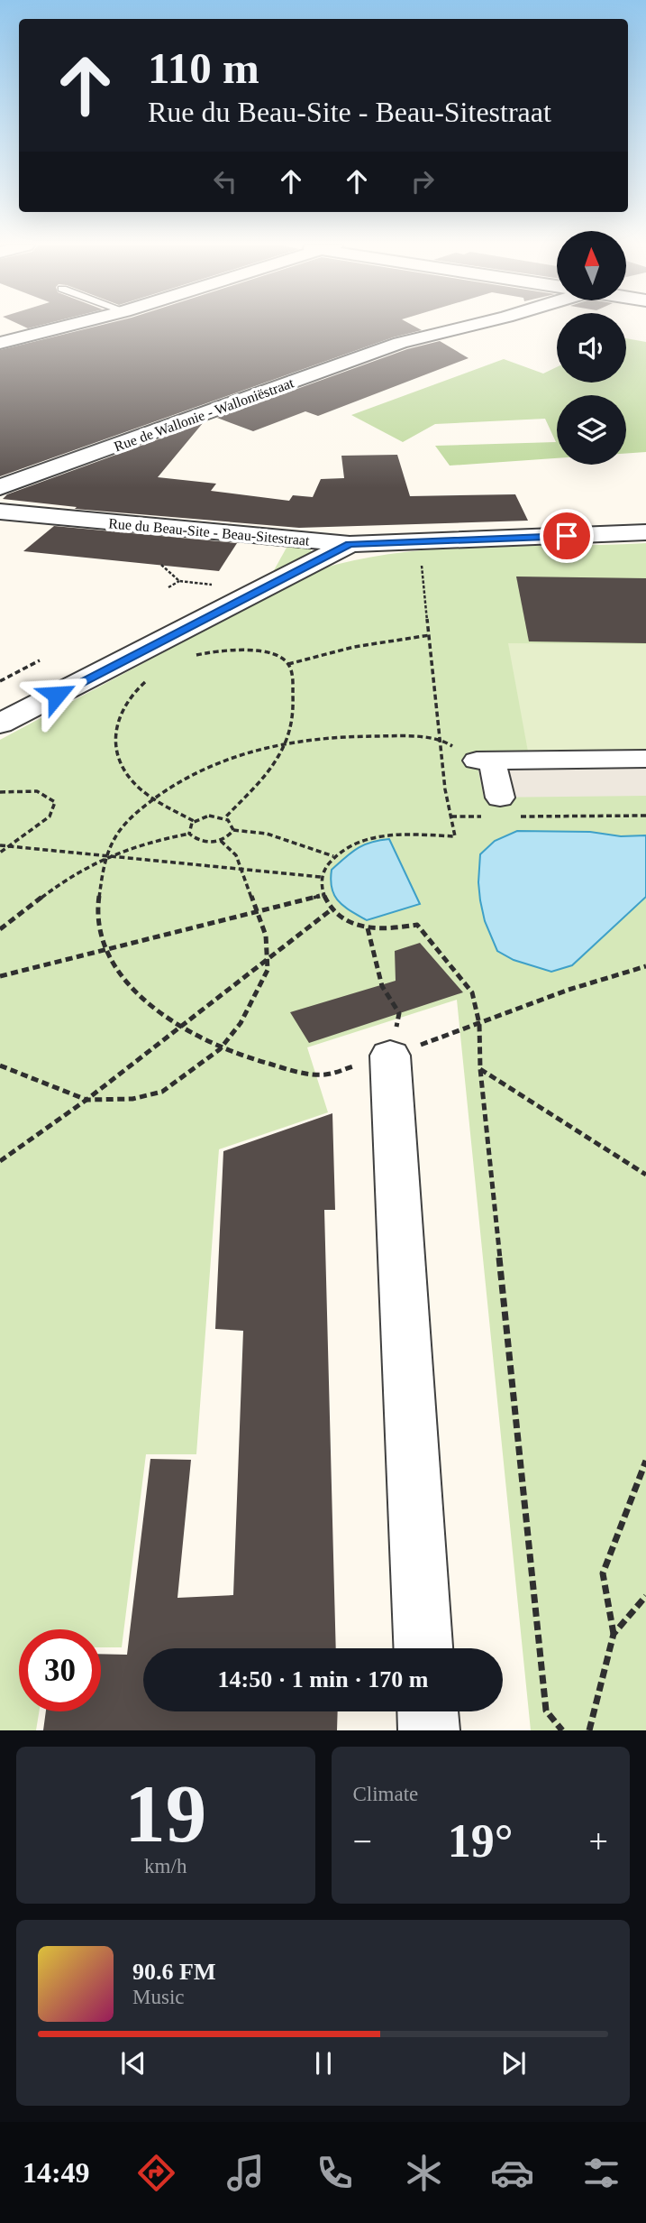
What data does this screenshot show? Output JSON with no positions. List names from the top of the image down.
{
  "streets": {
    "street": ["Rue de Wallonie - Walloniëstraat", "Rue du Beau-Site - Beau-Sitestraat"]
  },
  "north": "top",
  "page": {
    "turn": ["110 m", "Rue du Beau-Site - Beau-Sitestraat"],
    "limit": "30",
    "trip": "14:50 · 1 min · 170 m",
    "tile": [
      ["19", "km/h"],
      "Climate"
    ],
    "heat": ["−", "19°", "+"],
    "song": ["90.6 FM", "Music"],
    "tabs": "14:49"
  }
}
